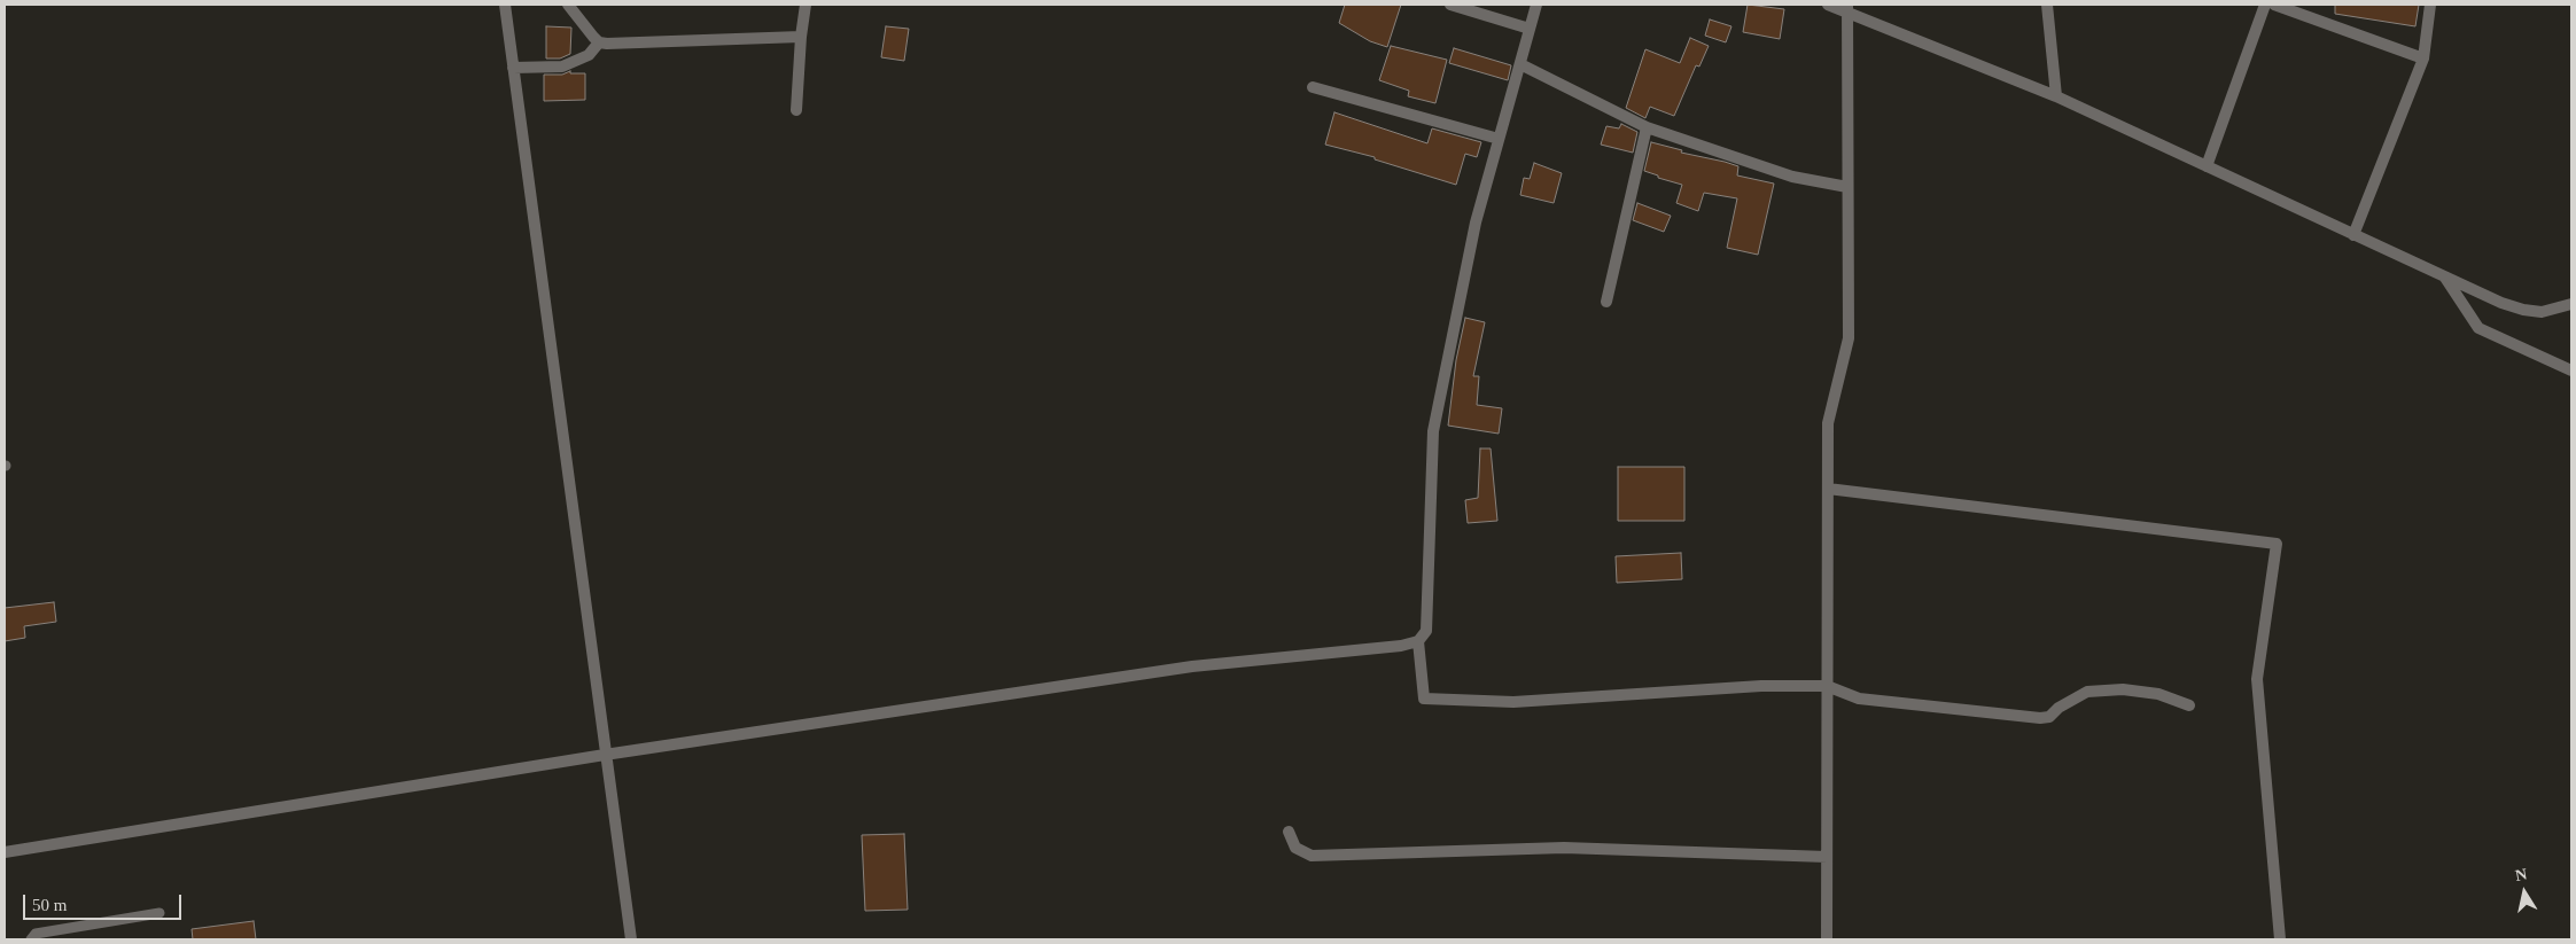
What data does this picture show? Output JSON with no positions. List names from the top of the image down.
{
  "scale_bar": "50 m",
  "north": "top"
}
